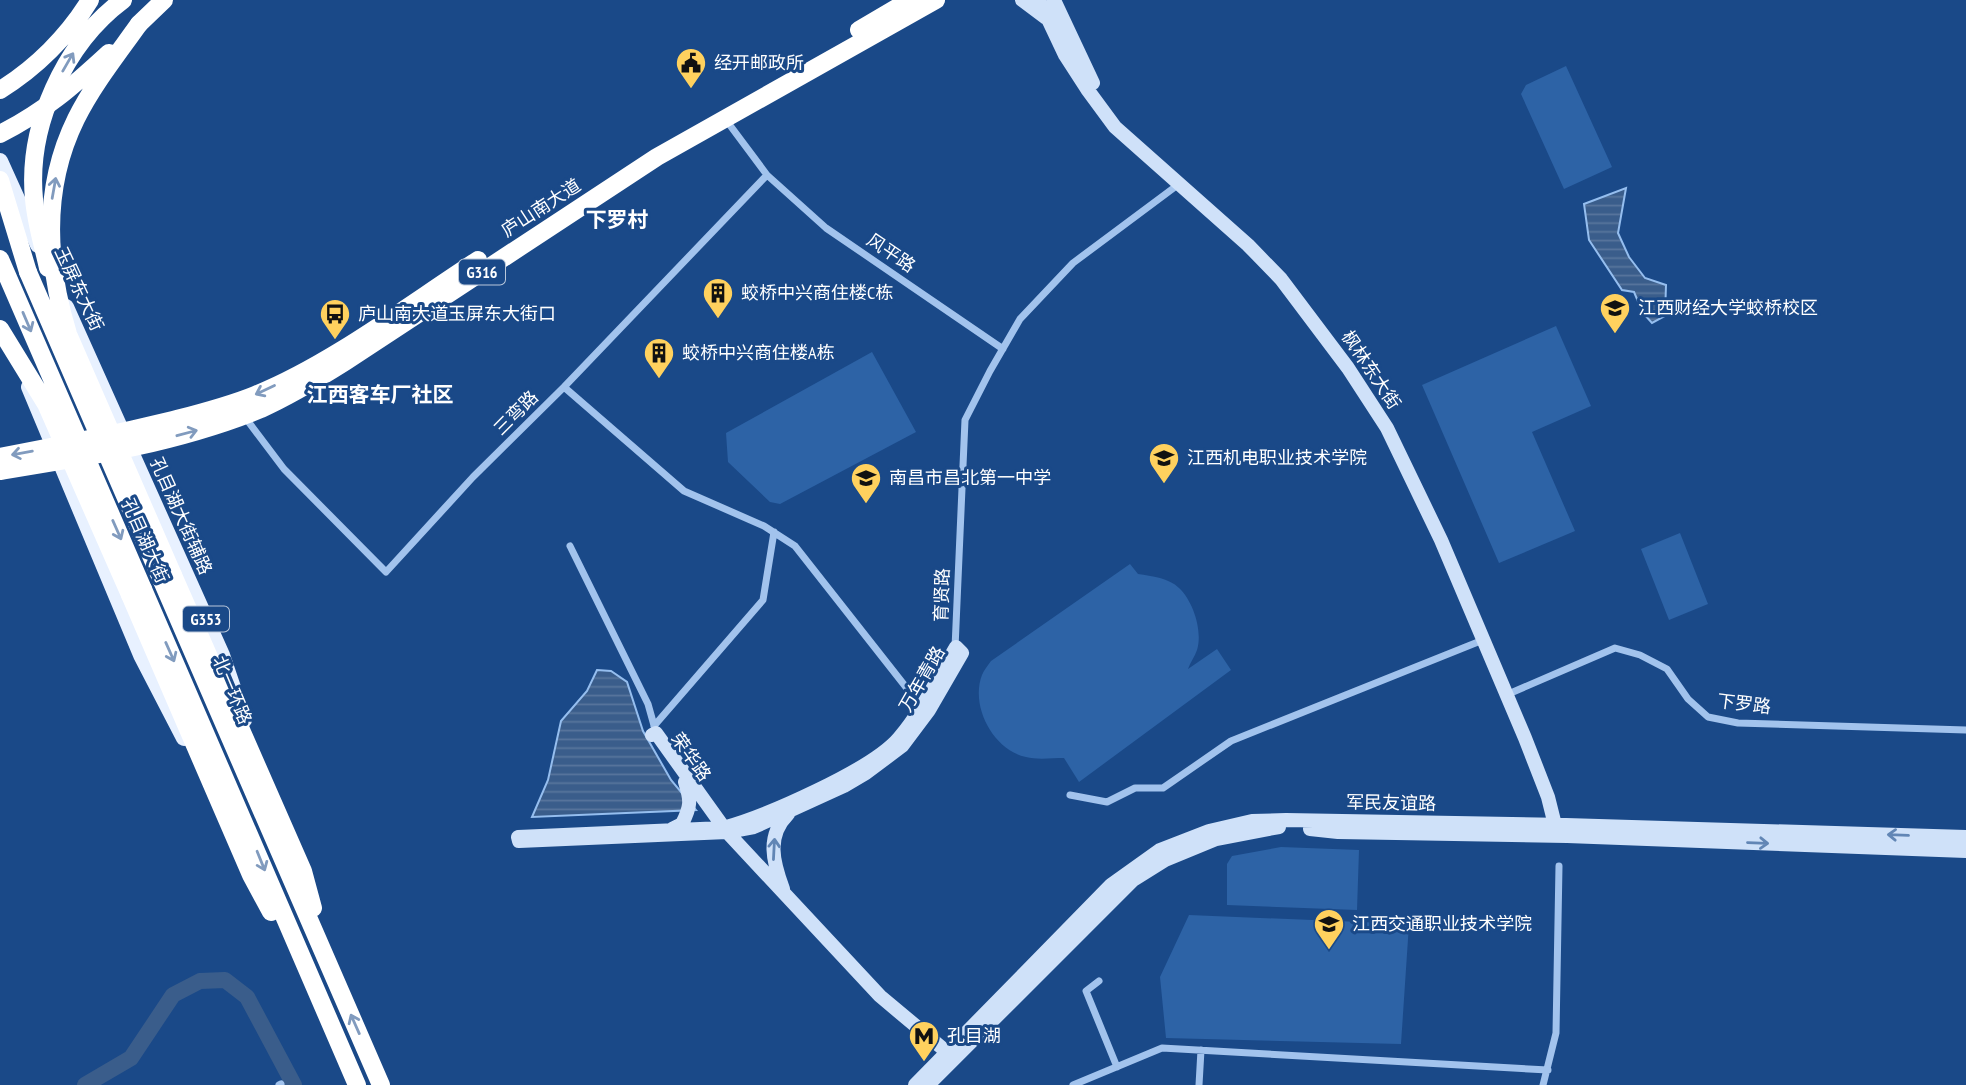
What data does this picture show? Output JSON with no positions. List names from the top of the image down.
{
  "streets": {
    "highway": [
      "庐山南大道",
      "G316",
      "孔目湖大街",
      "G353",
      "北一环路"
    ],
    "main road": ["玉屏东大街", "孔目湖大街辅路"],
    "street": [
      "风平路",
      "枫林东大街",
      "三弯路",
      "育贤路",
      "万年青路",
      "下罗路",
      "荣华路",
      "军民友谊路"
    ]
  },
  "crossings": [
    ["庐山南大道", "玉屏东大街"],
    ["庐山南大道", "三弯路"],
    ["庐山南大道", "孔目湖大街辅路"],
    ["风平路", "三弯路"],
    ["风平路", "育贤路"],
    ["玉屏东大街", "孔目湖大街辅路"],
    ["枫林东大街", "育贤路"],
    ["枫林东大街", "下罗路"],
    ["枫林东大街", "军民友谊路"],
    ["三弯路", "育贤路"],
    ["孔目湖大街辅路", "G353"],
    ["育贤路", "万年青路"],
    ["G353", "北一环路"],
    ["万年青路", "荣华路"],
    ["荣华路", "军民友谊路"]
  ],
  "districts": ["下罗村", "江西客车厂社区"],
  "places": {
    "public building": ["经开邮政所"],
    "building": ["蛟桥中兴商住楼C栋", "蛟桥中兴商住楼A栋"],
    "school or university": [
      "江西财经大学蛟桥校区",
      "江西机电职业技术学院",
      "南昌市昌北第一中学",
      "江西交通职业技术学院"
    ],
    "bus stop": ["庐山南大道玉屏东大街口"],
    "metro station": ["孔目湖"]
  }
}
